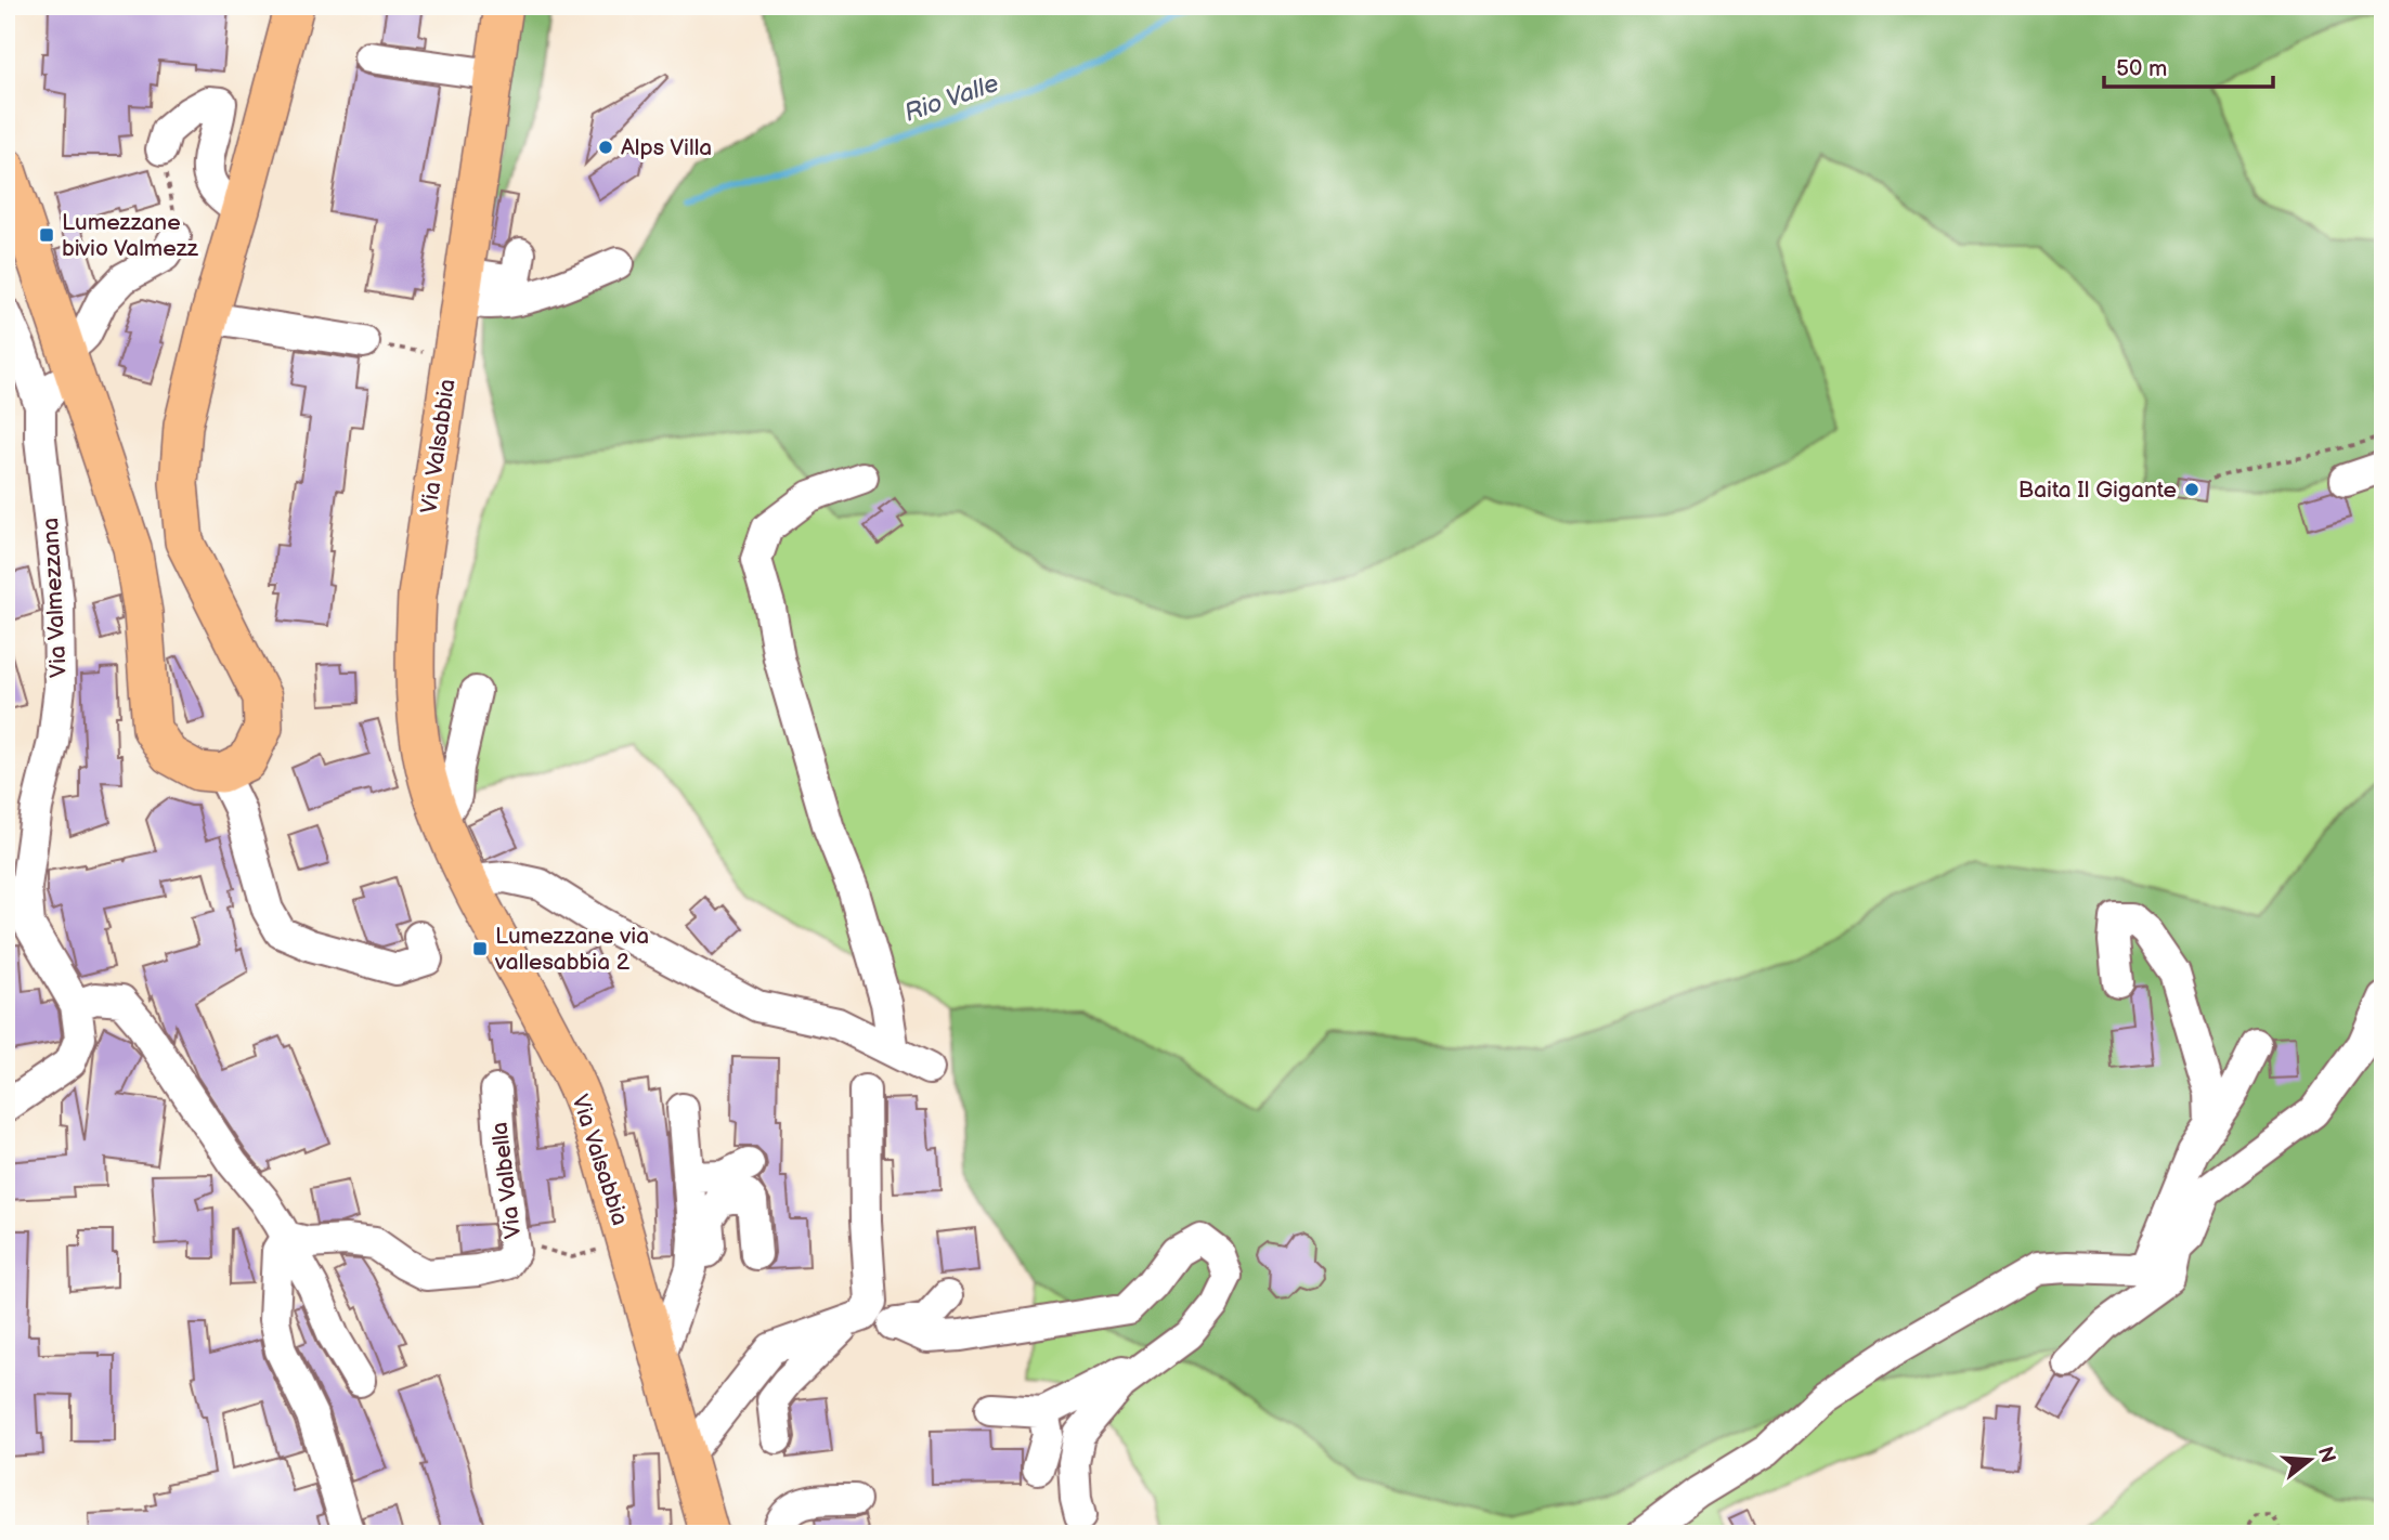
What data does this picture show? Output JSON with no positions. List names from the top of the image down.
{
  "streets": {
    "main road": ["Via Valsabbia"],
    "street": ["Via Valmezzana", "Via Valbella"]
  },
  "water": ["Rio Valle"],
  "places": {
    "other": ["Alps Villa", "Baita Il Gigante"],
    "transit": ["Lumezzane bivio Valmezz", "Lumezzane via vallesabbia 2"]
  },
  "scale_bar": "50 m",
  "north": "right"
}
